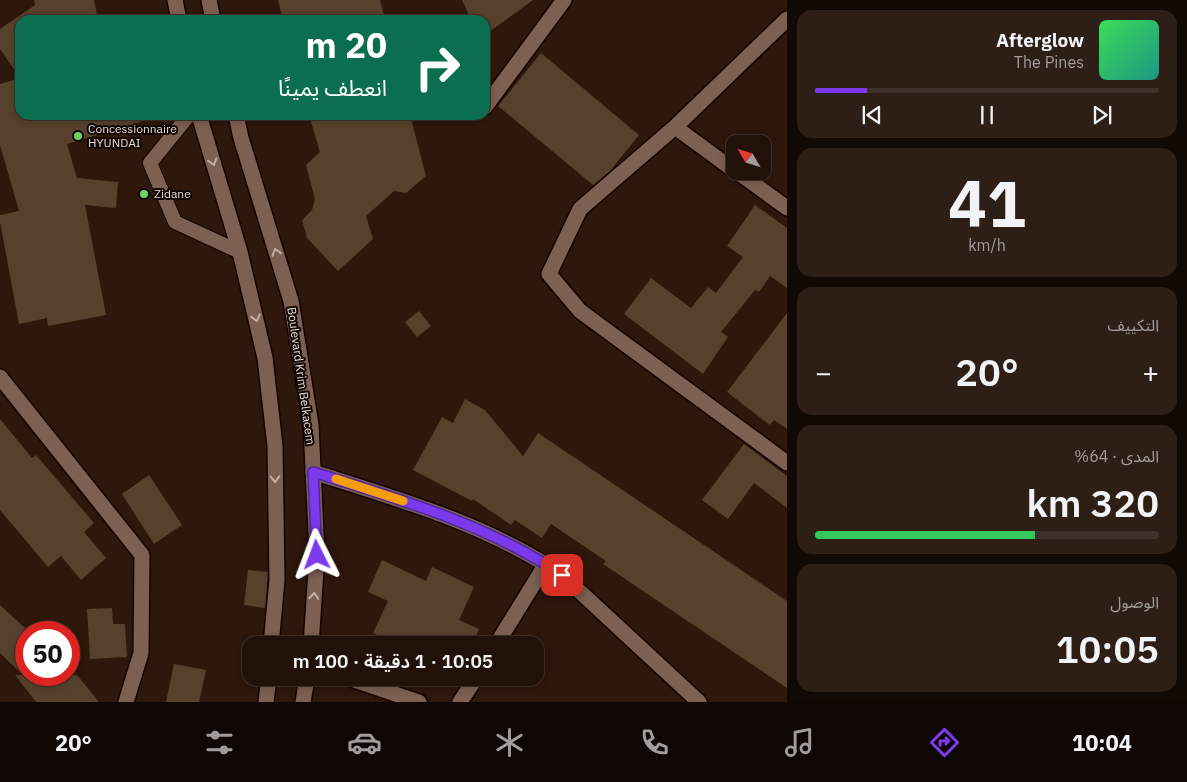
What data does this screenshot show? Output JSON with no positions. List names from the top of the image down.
{
  "streets": {
    "street": ["Boulevard Krim Belkacem"]
  },
  "places": ["Concessionnaire HYUNDAI", "Zidane"],
  "north": "top left",
  "page": {
    "turn": ["20 m", "انعطف يمينًا"],
    "song": ["Afterglow", "The Pines"],
    "tile": [
      ["41", "km/h"],
      "التكييف",
      ["المدى · 64%", "320 km"],
      ["الوصول", "10:05"]
    ],
    "heat": ["−", "20°", "+"],
    "limit": "50",
    "trip": "10:05 · 1 دقيقة · 100 m",
    "tabs": ["10:04", "20°"]
  }
}
